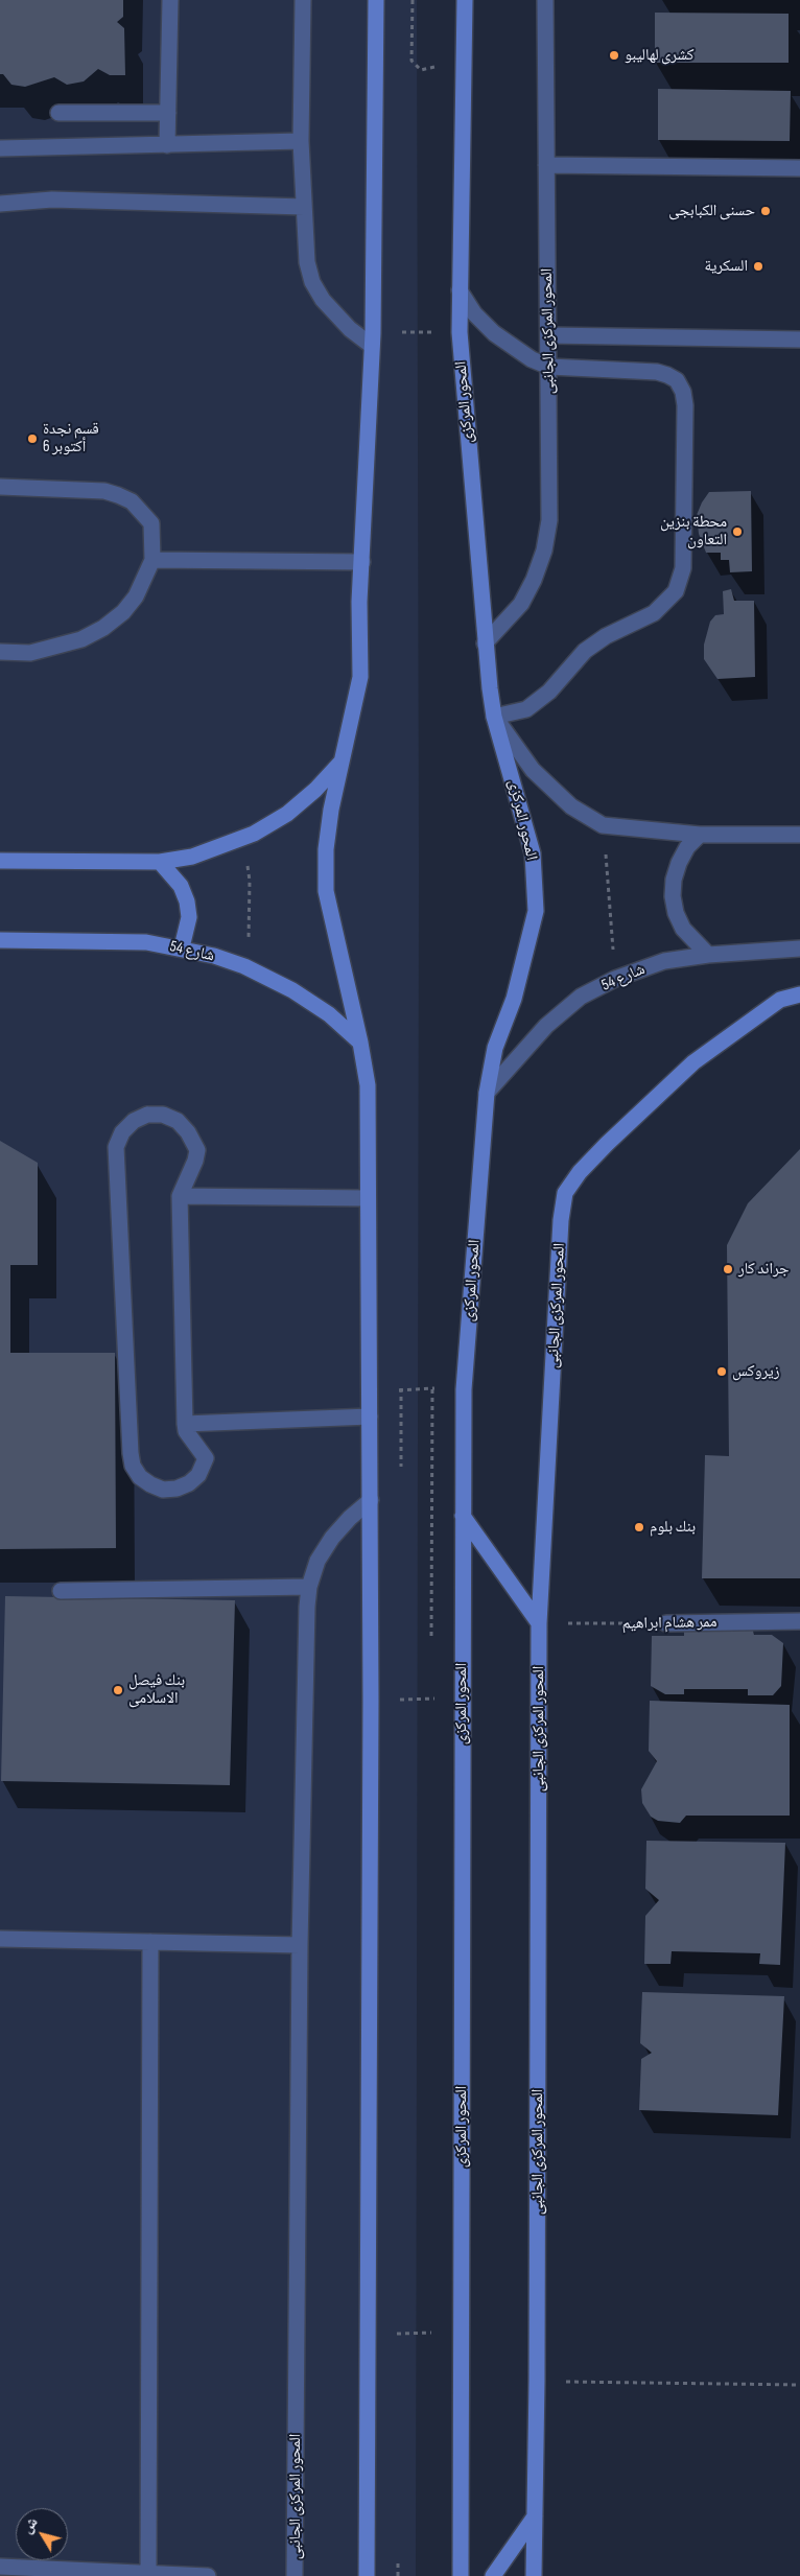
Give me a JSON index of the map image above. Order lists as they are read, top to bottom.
{
  "streets": {
    "main road": ["المحور المركزى الجانبى", "المحور المركزى", "شارع 54"],
    "street": ["ممر هشام ابراهيم"]
  },
  "crossings": [
    ["المحور المركزى الجانبى", "المحور المركزى"],
    ["المحور المركزى الجانبى", "ممر هشام ابراهيم"],
    ["المحور المركزى", "شارع 54"]
  ],
  "places": [
    "كشرى لهاليبو",
    "حسنى الكبابجى",
    "السكرية",
    "قسم نجدة 6 أكتوبر",
    "محطة بنزين التعاون",
    "جراند كار",
    "زيروكس",
    "بنك بلوم",
    "بنك فيصل الاسلامى"
  ],
  "north": "top left"
}
